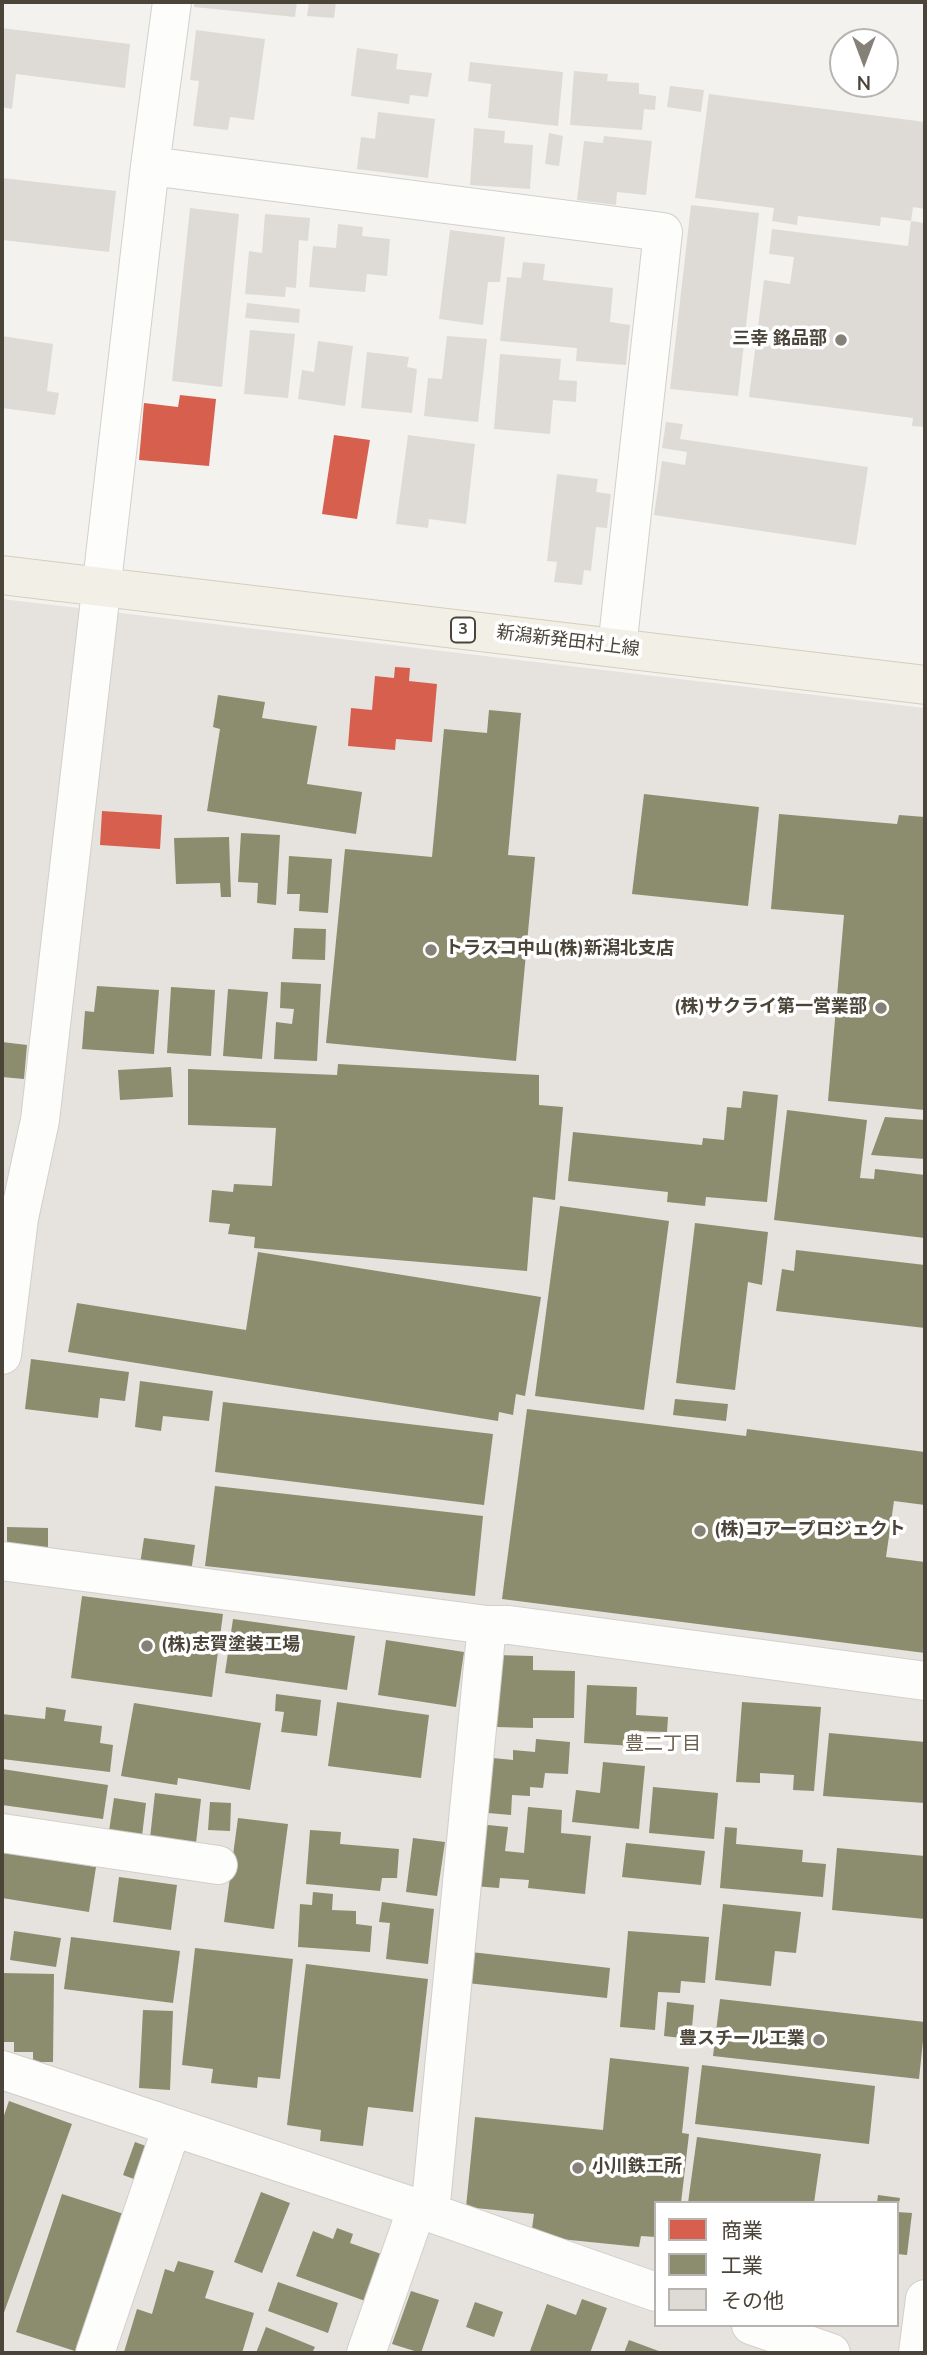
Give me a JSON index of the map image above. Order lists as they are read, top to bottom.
{
  "streets": {
    "main road": ["3", "新潟新発田村上線"]
  },
  "districts": ["豊二丁目"],
  "places": [
    "三幸 銘品部",
    "トラスコ中山(株)新潟北支店",
    "(株)サクライ第一営業部",
    "(株)コアープロジェクト",
    "(株)志賀塗装工場",
    "豊スチール工業",
    "小川鉄工所"
  ],
  "legend": ["商業", "工業", "その他"],
  "north": "bottom"
}
